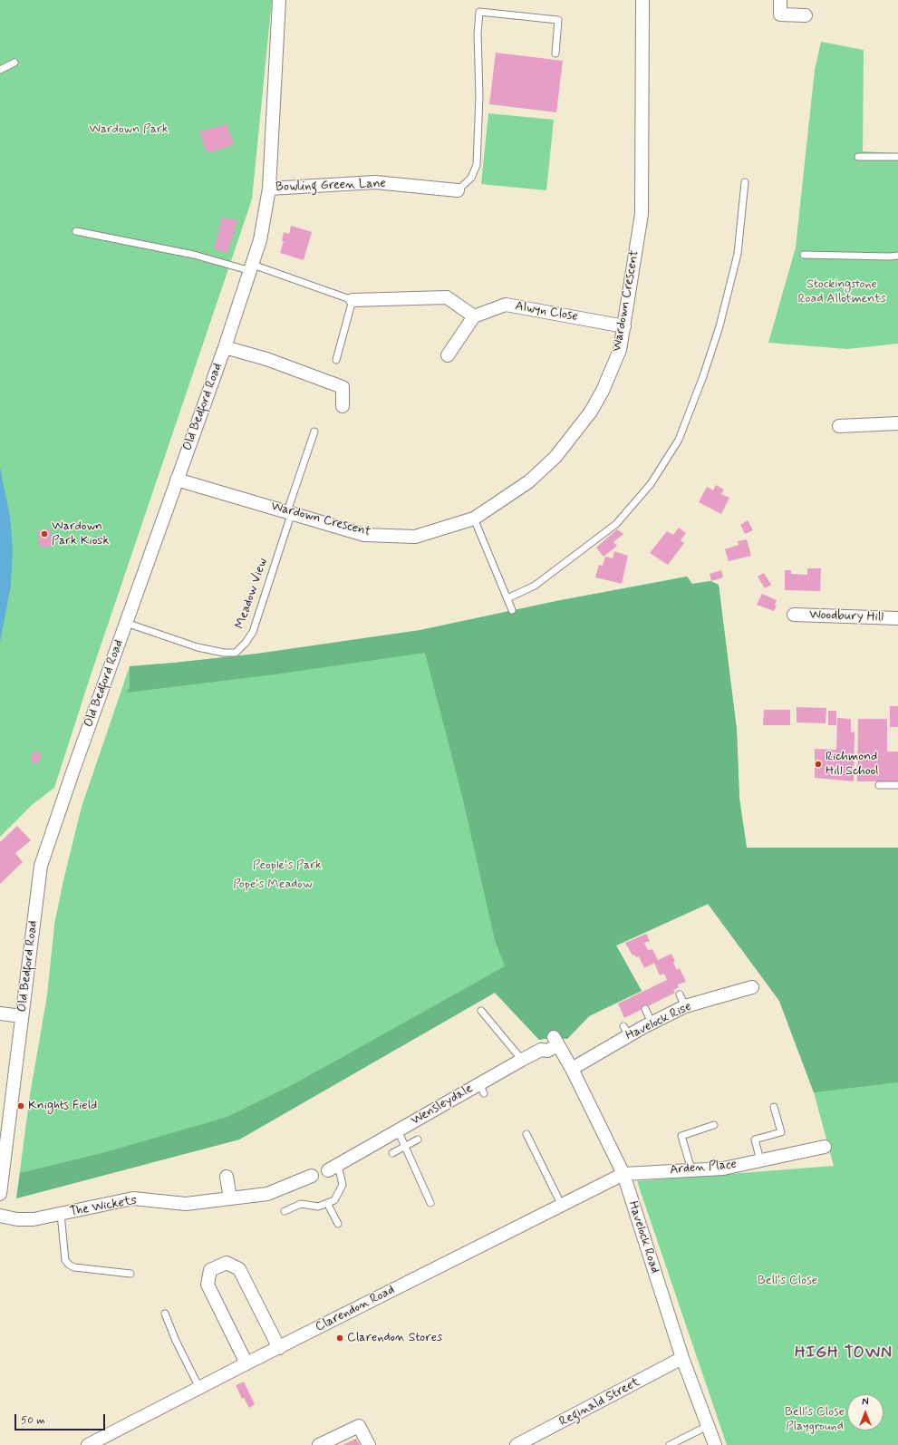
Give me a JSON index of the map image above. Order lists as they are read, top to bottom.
{
  "streets": {
    "street": [
      "Bowling Green Lane",
      "Wardown Crescent",
      "Alwyn Close",
      "Old Bedford Road",
      "Woodbury Hill",
      "Havelock Rise",
      "Wensleydale",
      "Arden Place",
      "The Wickets",
      "Havelock Road",
      "Clarendon Road",
      "Reginald Street"
    ],
    "lane": ["Meadow View"]
  },
  "crossings": [
    ["Bowling Green Lane", "Old Bedford Road"],
    ["Wardown Crescent", "Alwyn Close"],
    ["Wardown Crescent", "Old Bedford Road"],
    ["Wardown Crescent", "Meadow View"],
    ["Old Bedford Road", "Meadow View"],
    ["Havelock Rise", "Havelock Road"],
    ["Wensleydale", "Havelock Road"],
    ["Arden Place", "Havelock Road"],
    ["Arden Place", "Clarendon Road"],
    ["Havelock Road", "Clarendon Road"],
    ["Havelock Road", "Reginald Street"]
  ],
  "districts": ["HIGH TOWN"],
  "parks": [
    "Wardown Park",
    "Stockingstone Road Allotments",
    "People's Park",
    "Pope's Meadow",
    "Bell's Close",
    "Bell's Close Playground"
  ],
  "places": [
    "Wardown Park Kiosk",
    "Richmond Hill School",
    "Knights Field",
    "Clarendon Stores"
  ],
  "scale_bar": "50 m",
  "north": "top"
}
